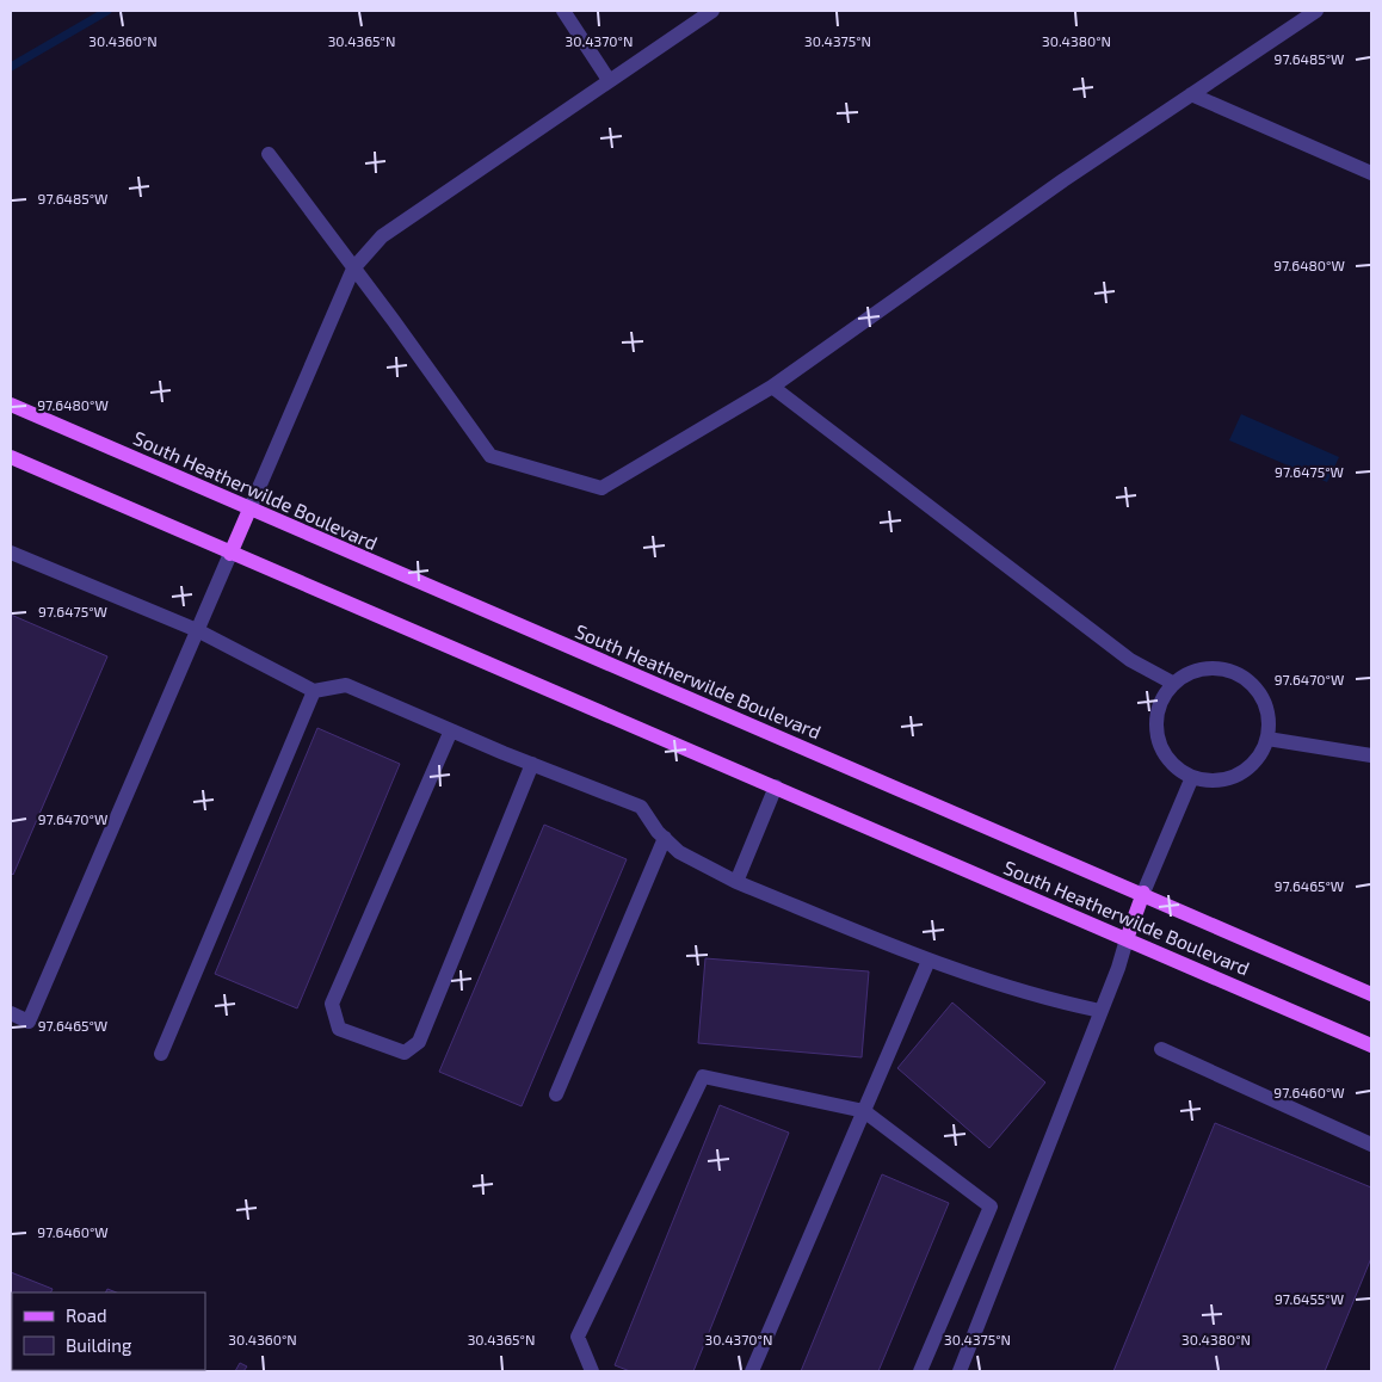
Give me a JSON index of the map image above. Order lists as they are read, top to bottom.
{
  "streets": {
    "main road": ["South Heatherwilde Boulevard"]
  },
  "legend": ["Road", "Building"],
  "coordinates": [
    "30.4360°N",
    "30.4365°N",
    "30.4370°N",
    "30.4375°N",
    "30.4380°N",
    "97.6485°W",
    "97.6480°W",
    "97.6475°W",
    "97.6470°W",
    "97.6465°W",
    "97.6460°W",
    "97.6455°W"
  ]
}
